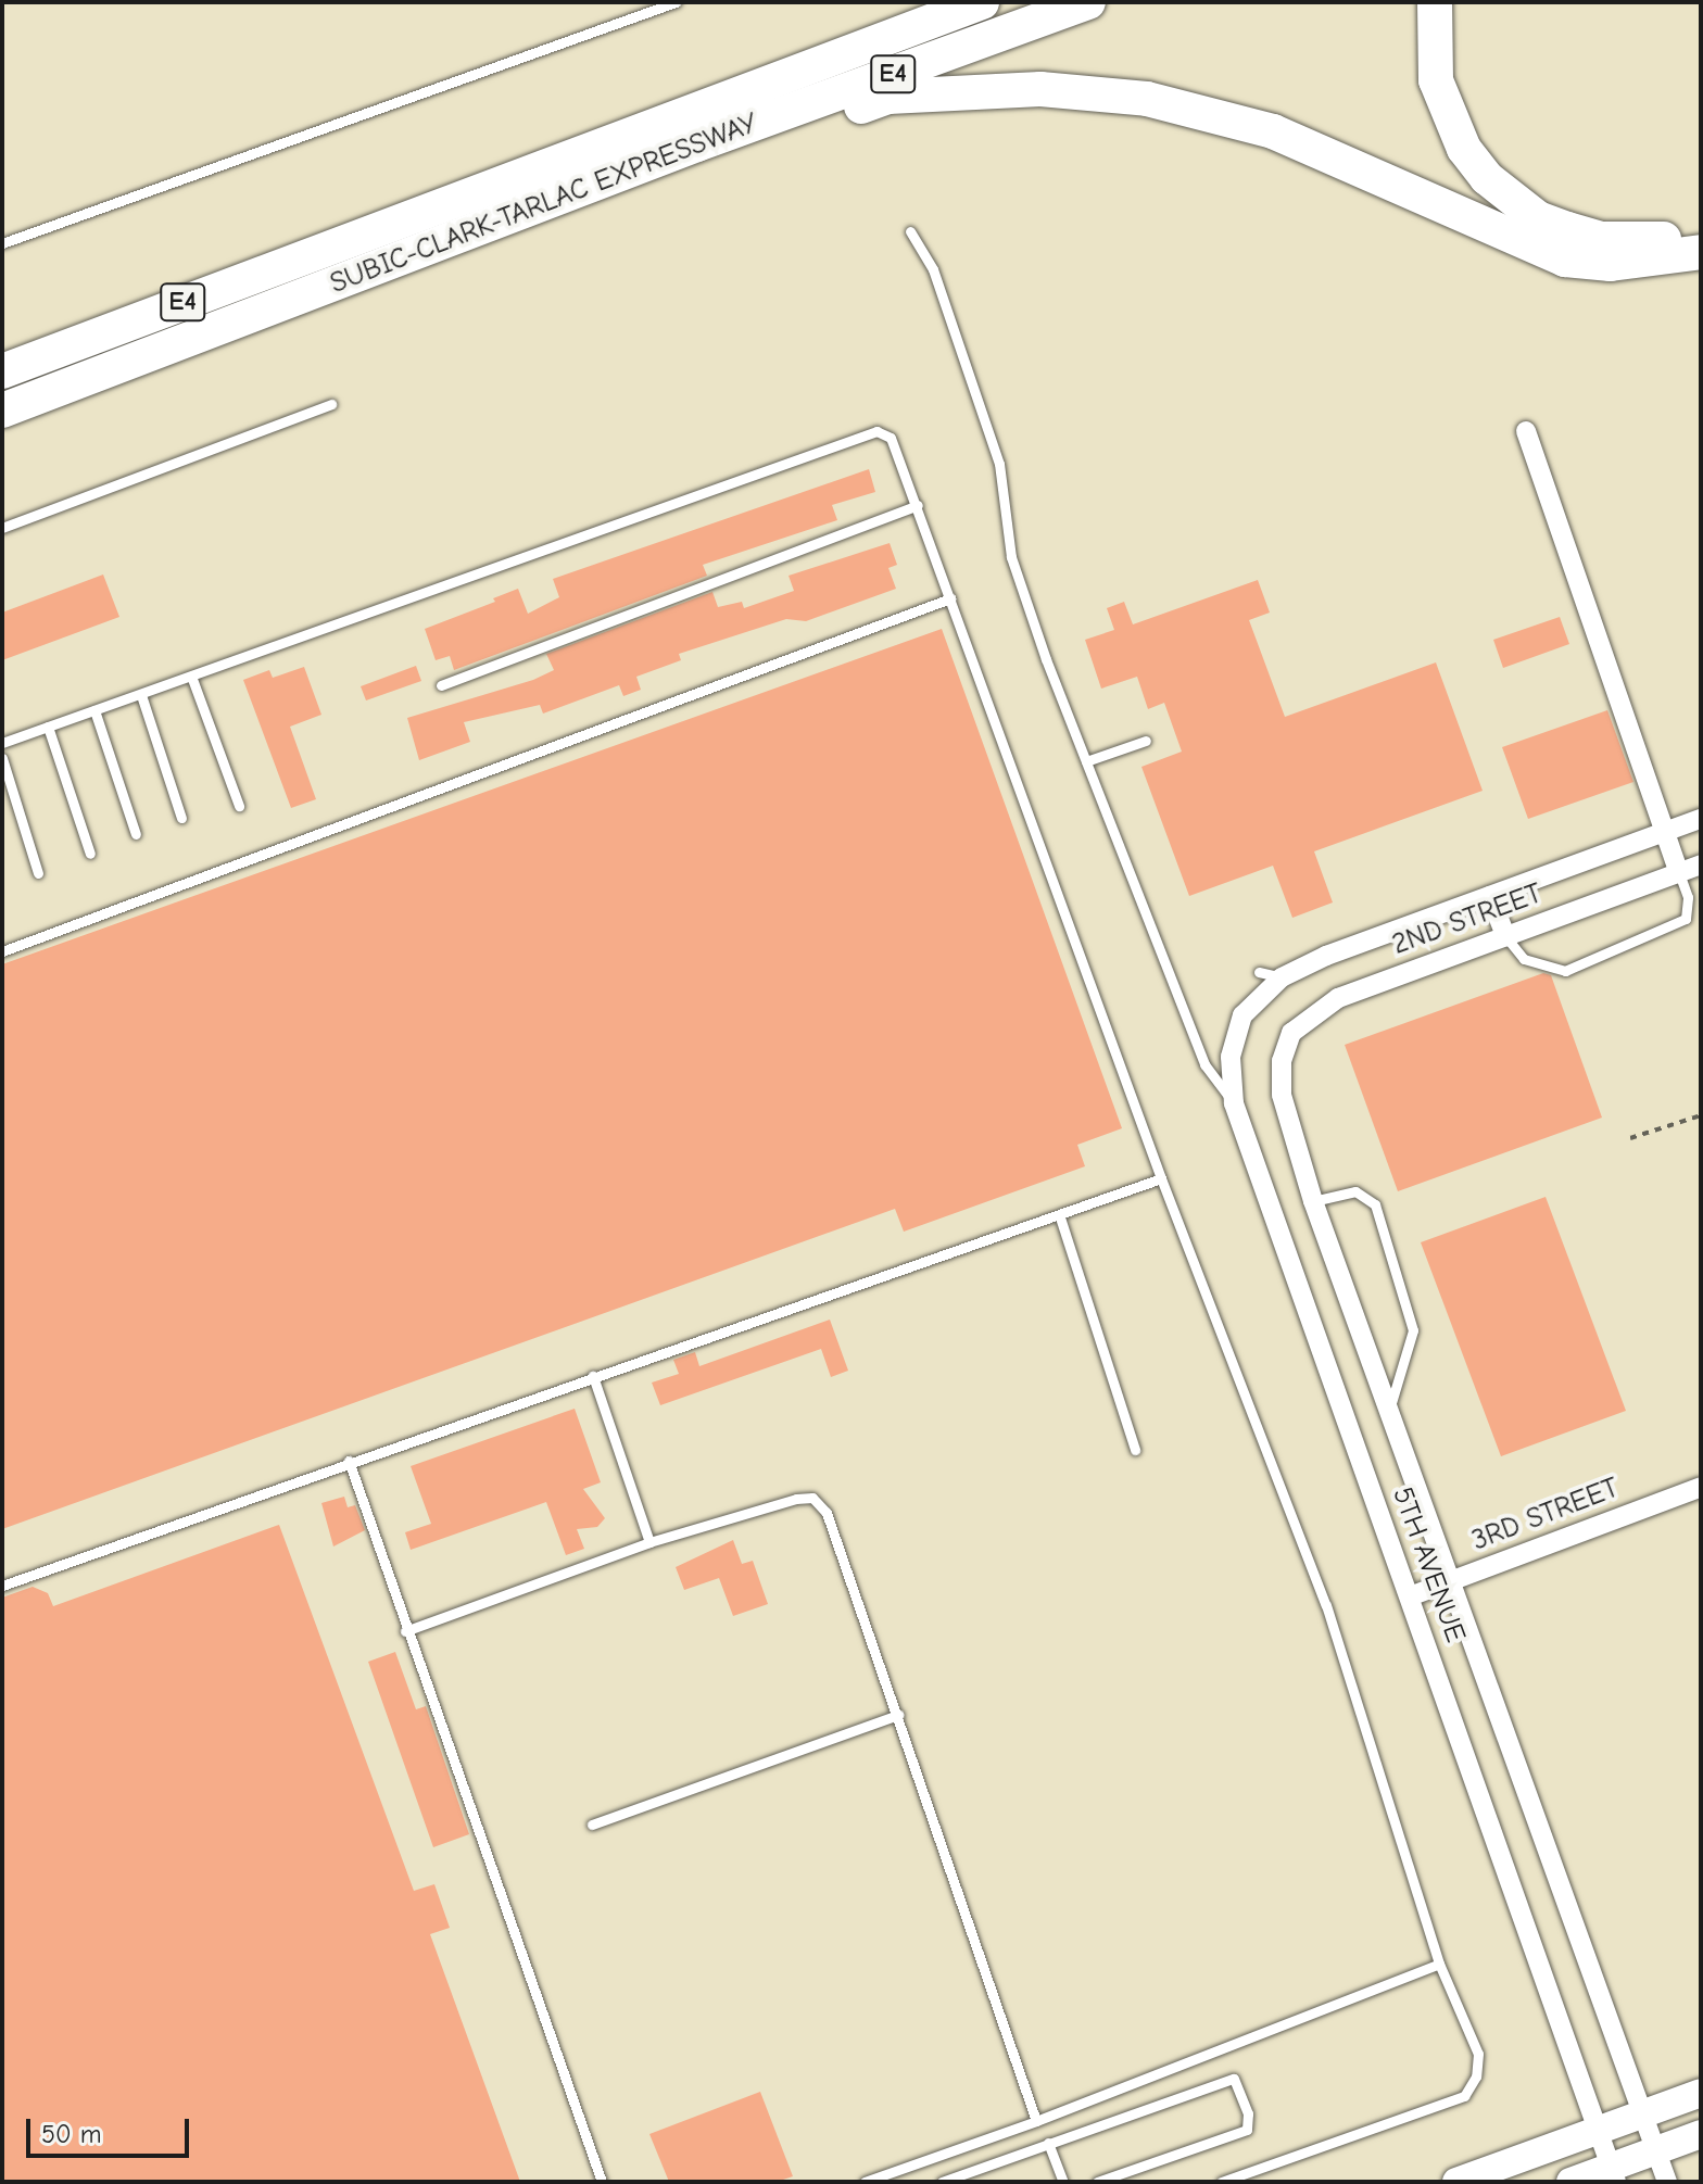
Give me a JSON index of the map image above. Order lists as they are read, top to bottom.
{
  "streets": {
    "highway": ["E4", "SUBIC-CLARK-TARLAC EXPRESSWAY"],
    "street": ["2ND STREET", "3RD STREET", "5TH AVENUE"]
  },
  "crossings": [
    ["2ND STREET", "5TH AVENUE"],
    ["3RD STREET", "5TH AVENUE"]
  ],
  "scale_bar": "50 m"
}
